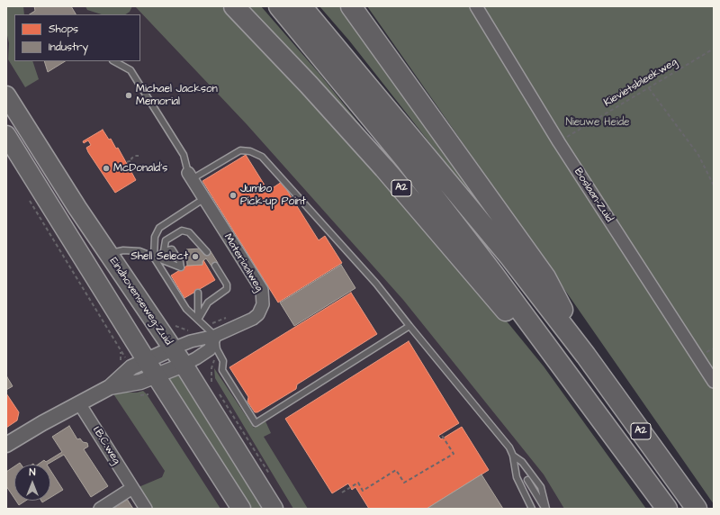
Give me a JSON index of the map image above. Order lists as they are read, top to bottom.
{
  "streets": {
    "highway": ["A2"],
    "main road": ["Eindhovenseweg-Zuid"],
    "street": ["Boslaan-Zuid", "Materiaalweg", "I.B.C.weg"],
    "path": ["Kievietsbleekweg"]
  },
  "crossings": [
    ["Kievietsbleekweg", "Boslaan-Zuid"],
    ["Materiaalweg", "Eindhovenseweg-Zuid"]
  ],
  "parks": ["Nieuwe Heide"],
  "places": [
    "Michael Jackson Memorial",
    "McDonald's",
    "Jumbo Pick-up Point",
    "Shell Select"
  ],
  "legend": ["Shops", "Industry"],
  "north": "top"
}
